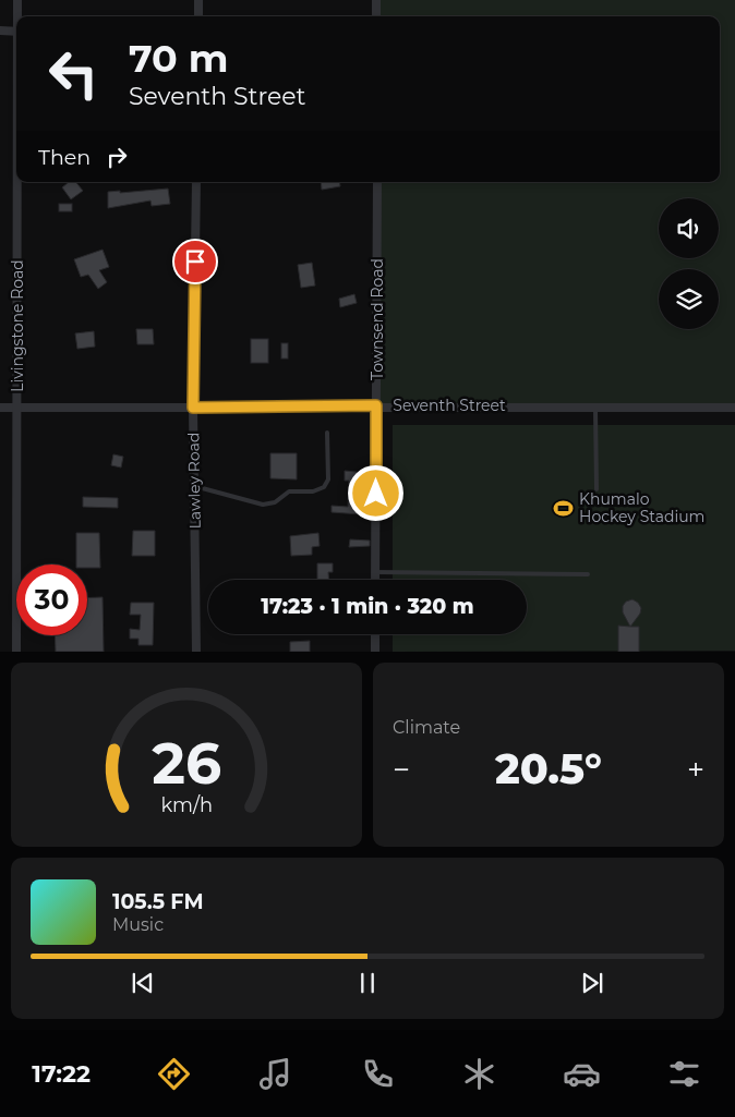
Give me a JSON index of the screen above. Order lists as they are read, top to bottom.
{
  "streets": {
    "street": [
      "Townsend Road",
      "Livingstone Road",
      "Seventh Street",
      "Lawley Road"
    ]
  },
  "crossings": [
    ["Townsend Road", "Seventh Street"],
    ["Livingstone Road", "Seventh Street"],
    ["Seventh Street", "Lawley Road"]
  ],
  "places": {
    "sports": ["Khumalo Hockey Stadium"]
  },
  "page": {
    "turn": ["70 m", "Seventh Street"],
    "then": "Then",
    "limit": "30",
    "trip": "17:23 · 1 min · 320 m",
    "tile": "Climate",
    "heat": ["−", "20.5°", "+"],
    "song": ["105.5 FM", "Music"],
    "tabs": "17:22",
    "gauge": ["26", "km/h"]
  }
}
